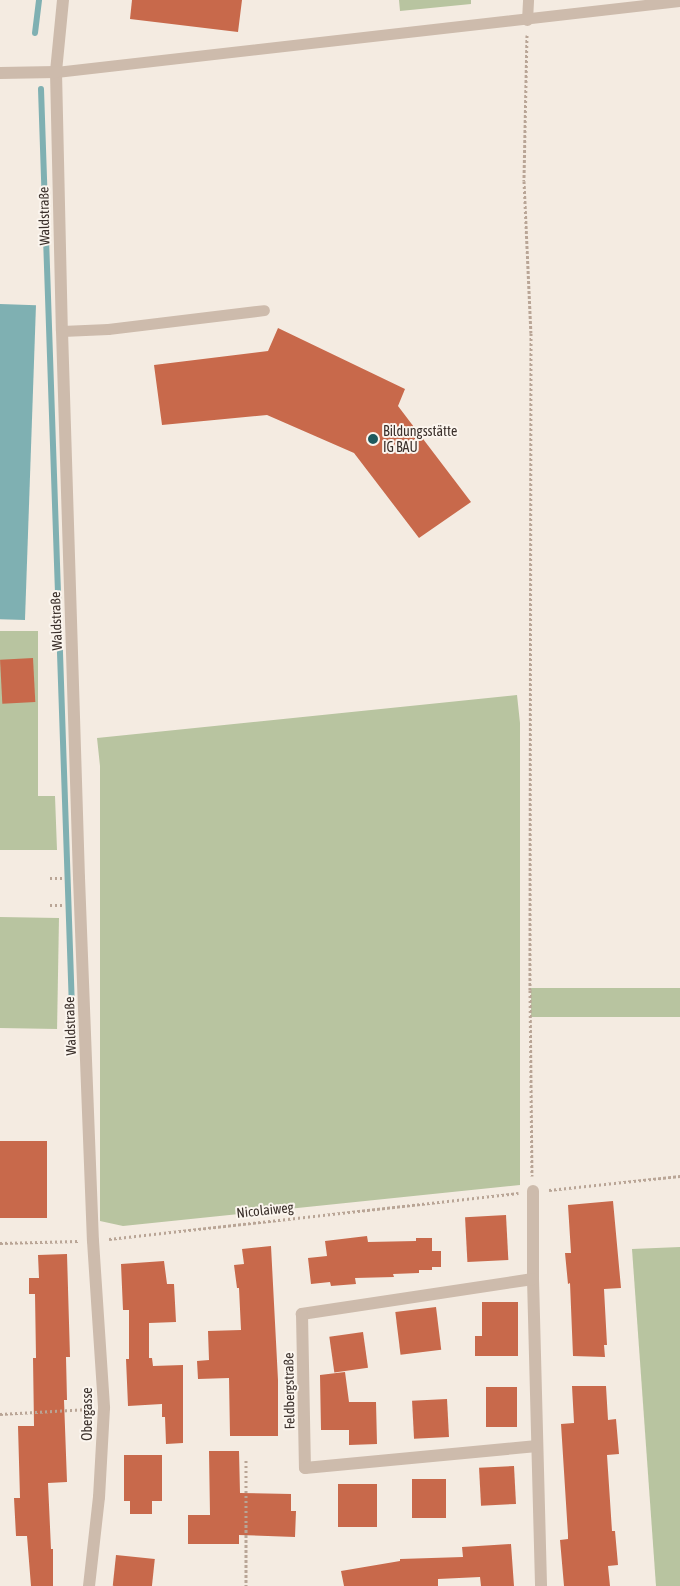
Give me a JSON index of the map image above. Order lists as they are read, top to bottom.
{
  "streets": {
    "street": ["Waldstraße", "Feldbergstraße", "Obergasse"],
    "path": ["Nicolaiweg"]
  },
  "crossings": [
    ["Waldstraße", "Nicolaiweg"],
    ["Waldstraße", "Obergasse"],
    ["Nicolaiweg", "Obergasse"]
  ],
  "places": ["Bildungsstätte IG BAU"]
}
